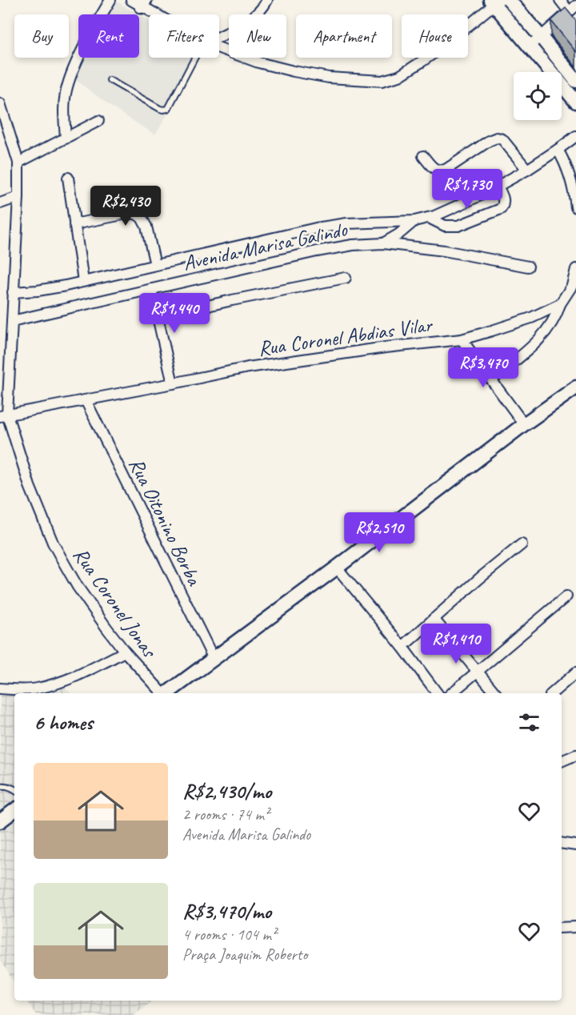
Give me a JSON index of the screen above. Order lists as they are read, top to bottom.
{
  "streets": {
    "street": [
      "Avenida Marisa Galindo",
      "Rua Coronel Abdias Vilar",
      "Rua Oitonino Borba",
      "Rua Coronel Jonas"
    ]
  },
  "crossings": [
    ["Rua Coronel Abdias Vilar", "Rua Oitonino Borba"],
    ["Rua Coronel Abdias Vilar", "Rua Coronel Jonas"]
  ],
  "page": {
    "chip": [
      "Buy",
      "Rent",
      "Filters",
      "New",
      "Apartment",
      "House"
    ],
    "price": [
      "R$1,730",
      "R$2,430",
      "R$1,440",
      "R$3,470",
      "R$2,510",
      "R$1,410"
    ],
    "heading": "6 homes",
    "list": [
      {
        "name": "R$2,430/mo",
        "note": "2 rooms · 74 m² · Avenida Marisa Galindo"
      },
      {
        "name": "R$3,470/mo",
        "note": "4 rooms · 104 m² · Praça Joaquim Roberto"
      }
    ]
  }
}
